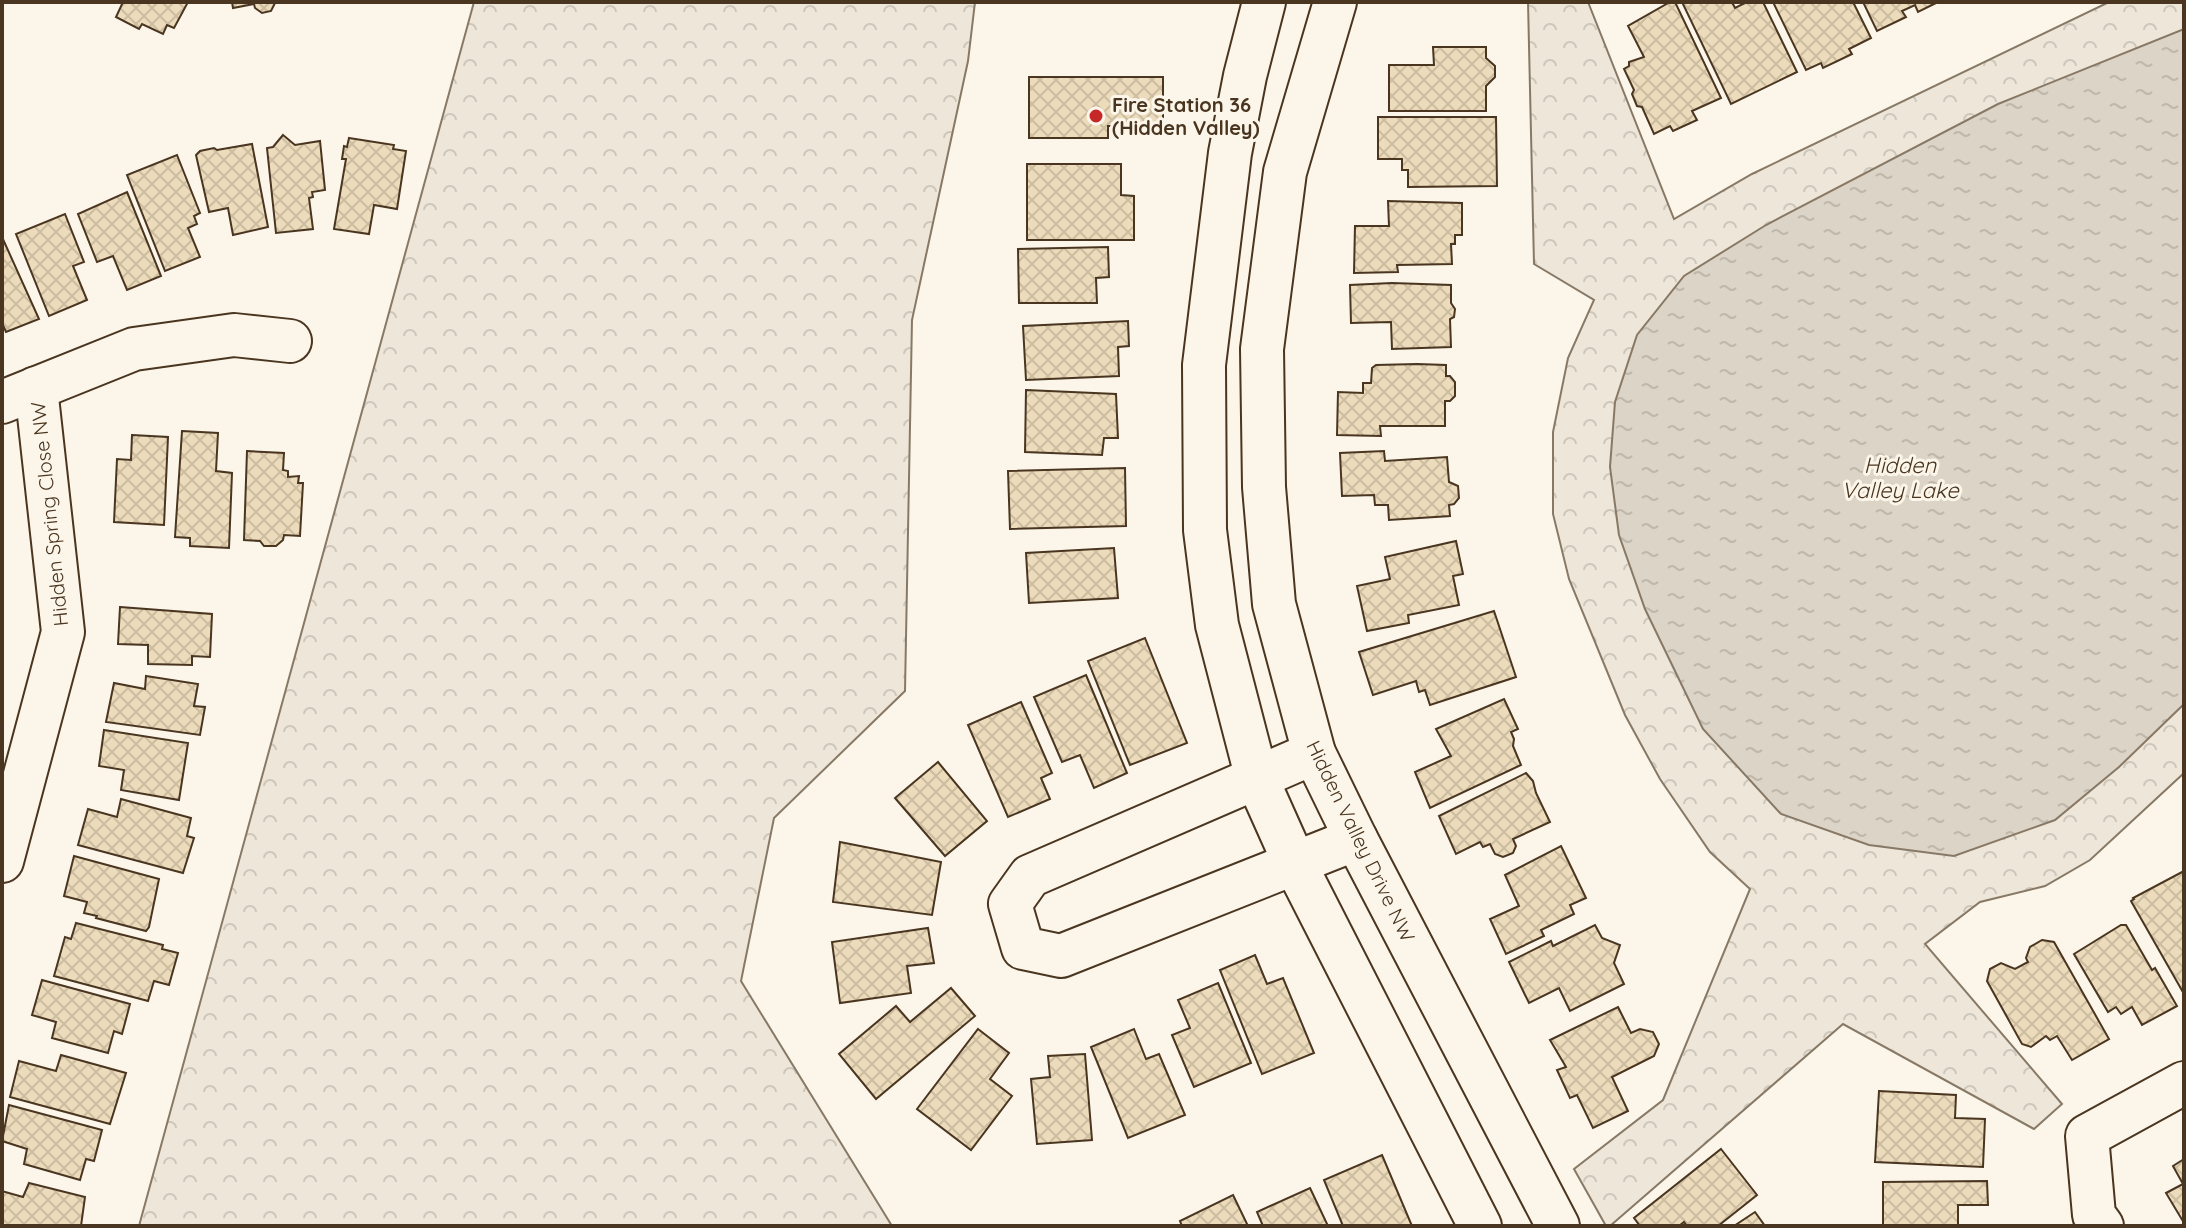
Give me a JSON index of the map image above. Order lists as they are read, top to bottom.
{
  "streets": {
    "street": ["Hidden Spring Close NW", "Hidden Valley Drive NW"]
  },
  "water": ["Hidden Valley Lake"],
  "places": ["Fire Station 36 (Hidden Valley)"]
}
